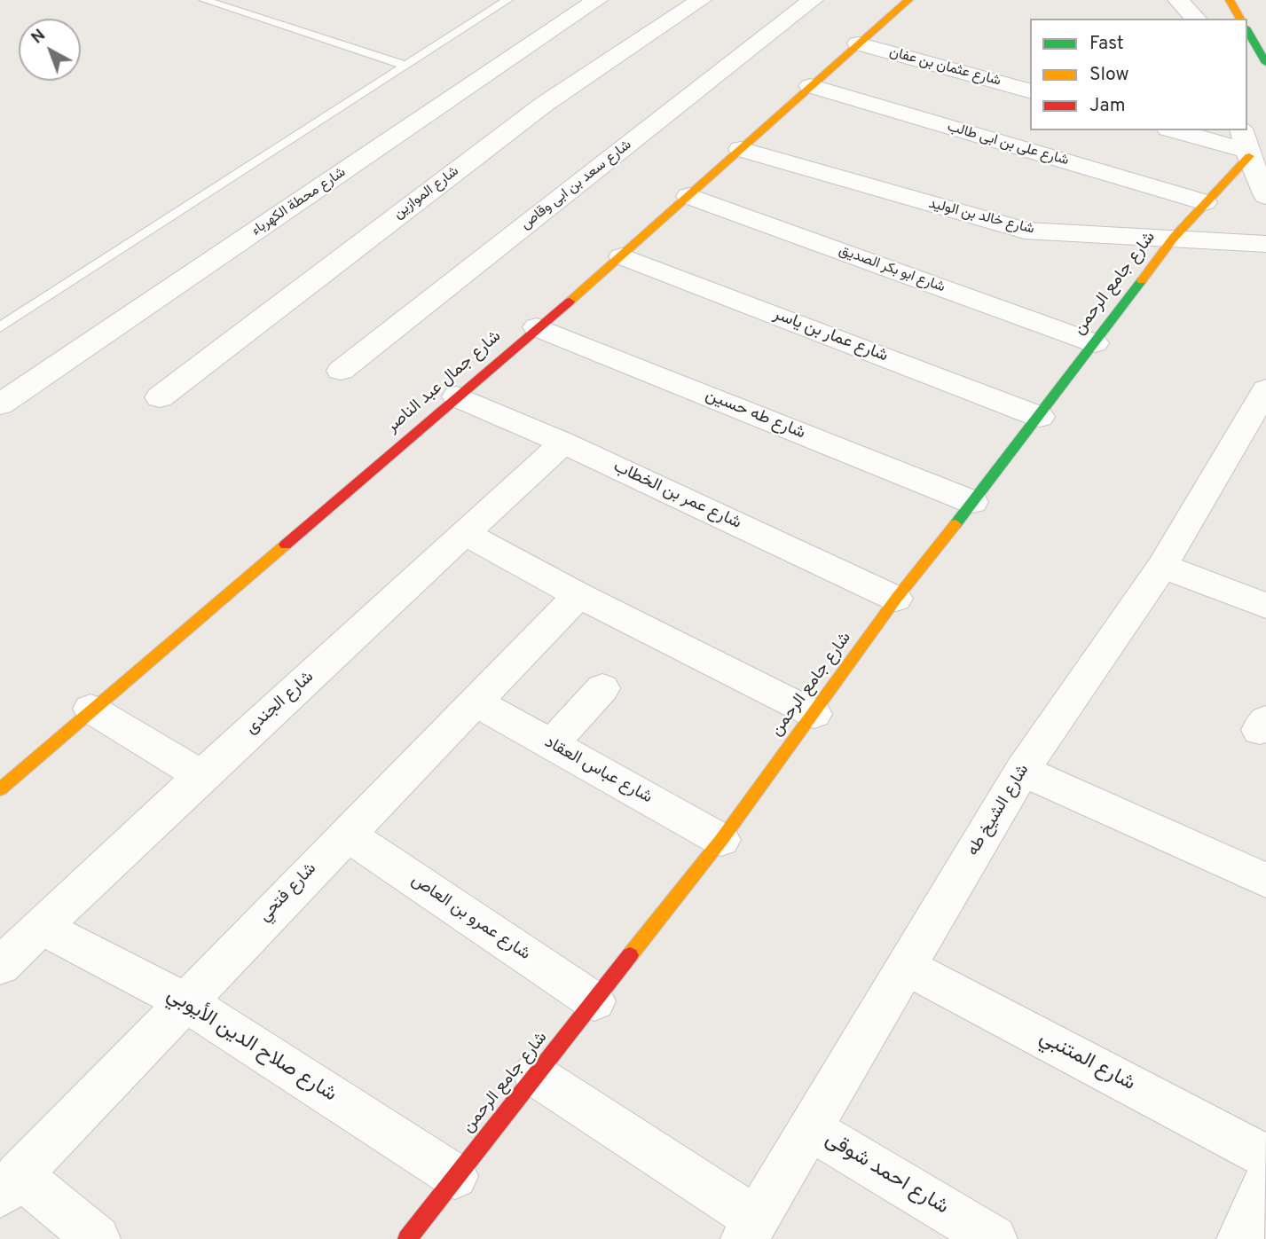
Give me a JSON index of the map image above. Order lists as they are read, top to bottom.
{
  "streets": {
    "main road": ["شارع جامع الرحمن", "شارع جمال عبد الناصر"],
    "street": [
      "شارع عثمان بن عفان",
      "شارع على بن ابى طالب",
      "شارع سعد بن ابى وقاص",
      "شارع الموازين",
      "شارع محطة الكهرباء",
      "شارع خالد بن الوليد",
      "شارع ابو بكر الصديق",
      "شارع عمار بن ياسر",
      "شارع طه حسين",
      "شارع عمر بن الخطاب",
      "شارع الجندى",
      "شارع عباس العقاد",
      "شارع الشيخ طه",
      "شارع فتحي",
      "شارع عمرو بن العاص",
      "شارع صلاح الدين الأيوبي",
      "شارع المتنبي",
      "شارع احمد شوقى"
    ]
  },
  "crossings": [
    ["شارع عثمان بن عفان", "شارع جمال عبد الناصر"],
    ["شارع على بن ابى طالب", "شارع جامع الرحمن"],
    ["شارع على بن ابى طالب", "شارع جمال عبد الناصر"],
    ["شارع خالد بن الوليد", "شارع جامع الرحمن"],
    ["شارع خالد بن الوليد", "شارع جمال عبد الناصر"],
    ["شارع ابو بكر الصديق", "شارع جامع الرحمن"],
    ["شارع ابو بكر الصديق", "شارع جمال عبد الناصر"],
    ["شارع جامع الرحمن", "شارع عمار بن ياسر"],
    ["شارع جامع الرحمن", "شارع طه حسين"],
    ["شارع جامع الرحمن", "شارع عمر بن الخطاب"],
    ["شارع جامع الرحمن", "شارع عباس العقاد"],
    ["شارع جامع الرحمن", "شارع عمرو بن العاص"],
    ["شارع جامع الرحمن", "شارع صلاح الدين الأيوبي"],
    ["شارع عمار بن ياسر", "شارع جمال عبد الناصر"],
    ["شارع جمال عبد الناصر", "شارع طه حسين"],
    ["شارع جمال عبد الناصر", "شارع عمر بن الخطاب"],
    ["شارع عمر بن الخطاب", "شارع الجندى"],
    ["شارع الجندى", "شارع صلاح الدين الأيوبي"],
    ["شارع عباس العقاد", "شارع فتحي"],
    ["شارع الشيخ طه", "شارع المتنبي"],
    ["شارع الشيخ طه", "شارع احمد شوقى"],
    ["شارع فتحي", "شارع عمرو بن العاص"],
    ["شارع فتحي", "شارع صلاح الدين الأيوبي"]
  ],
  "legend": ["Fast", "Slow", "Jam"],
  "north": "top left"
}
